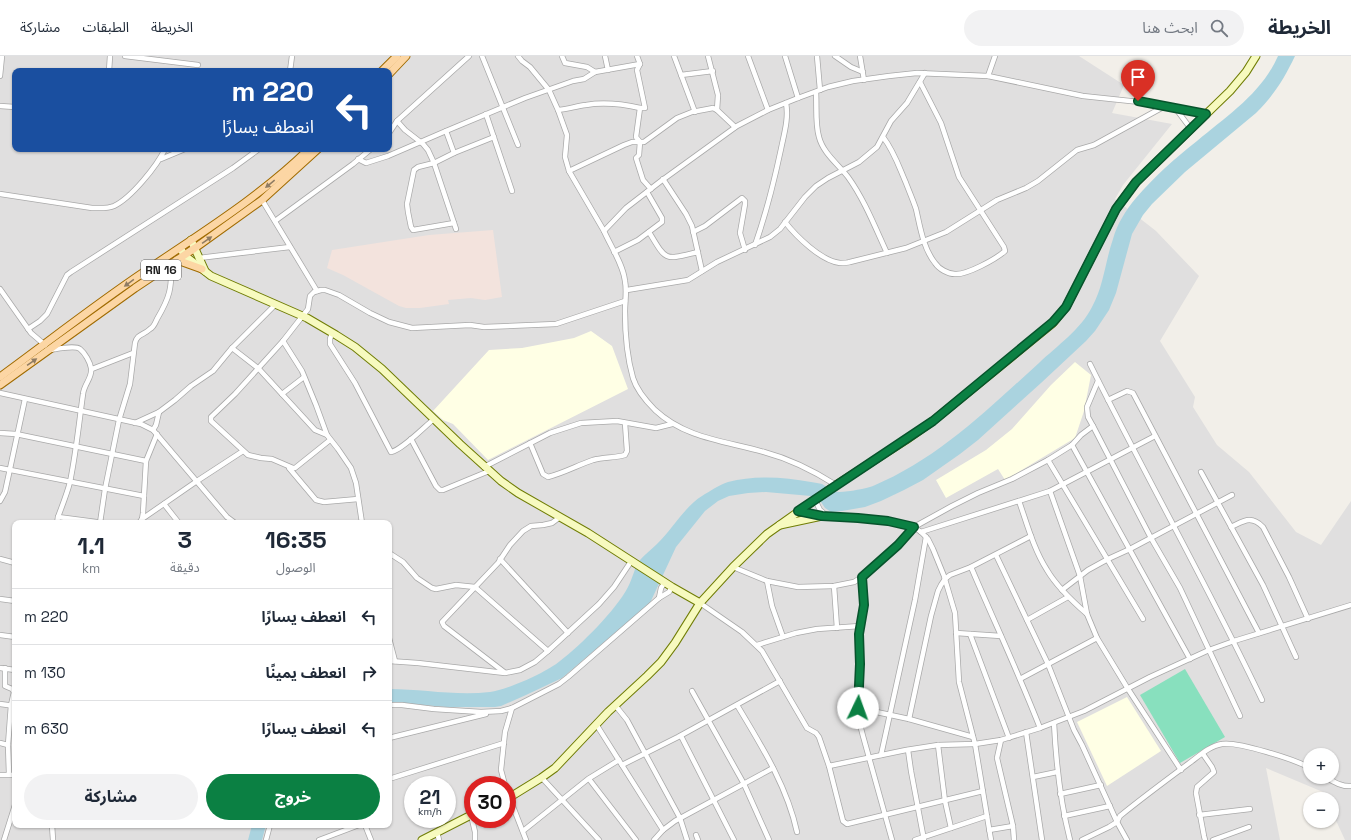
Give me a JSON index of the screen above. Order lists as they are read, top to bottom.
{
  "streets": {
    "main road": ["RN 16"]
  },
  "page": {
    "header": "الخريطة",
    "search": "ابحث هنا",
    "nav": ["الخريطة", "الطبقات", "مشاركة"],
    "turn": ["220 m", "انعطف يسارًا"],
    "eta": [
      "16:35",
      "الوصول",
      "3",
      "دقيقة",
      "1.1",
      "km"
    ],
    "list": [
      {
        "name": "انعطف يسارًا",
        "value": "220 m"
      },
      {
        "name": "انعطف يمينًا",
        "value": "130 m"
      },
      {
        "name": "انعطف يسارًا",
        "value": "630 m"
      }
    ],
    "map_buttons": ["+", "−"],
    "buttons": ["خروج", "مشاركة"],
    "speed": "21 km/h",
    "limit": "30"
  }
}
